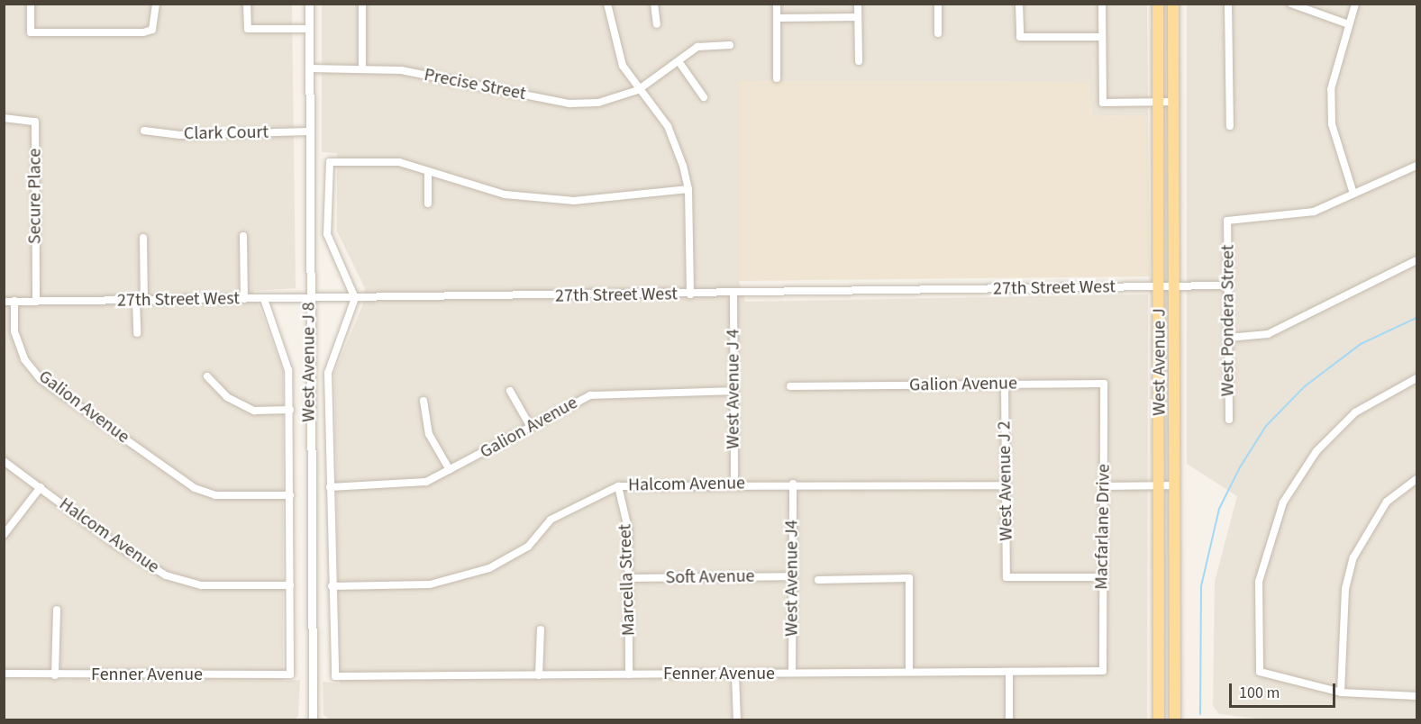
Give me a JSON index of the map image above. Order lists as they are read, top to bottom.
{
  "streets": {
    "main road": ["West Avenue J"],
    "street": [
      "Precise Street",
      "Clark Court",
      "Secure Place",
      "27th Street West",
      "West Pondera Street",
      "West Avenue J 8",
      "Galion Avenue",
      "West Avenue J 4",
      "West Avenue J 2",
      "Halcom Avenue",
      "Macfarlane Drive",
      "Soft Avenue",
      "West Avenue J4",
      "Marcella Street",
      "Fenner Avenue"
    ]
  },
  "crossings": [
    ["Precise Street", "West Avenue J 8"],
    ["Clark Court", "West Avenue J 8"],
    ["Secure Place", "27th Street West"],
    ["27th Street West", "West Pondera Street"],
    ["27th Street West", "West Avenue J 8"],
    ["27th Street West", "West Avenue J"],
    ["27th Street West", "Galion Avenue"],
    ["27th Street West", "West Avenue J 4"],
    ["Galion Avenue", "West Avenue J 4"],
    ["Galion Avenue", "West Avenue J 2"],
    ["Galion Avenue", "Macfarlane Drive"],
    ["West Avenue J 4", "Halcom Avenue"],
    ["West Avenue J 2", "Halcom Avenue"],
    ["West Avenue J 2", "Macfarlane Drive"],
    ["Halcom Avenue", "West Avenue J4"],
    ["Halcom Avenue", "Marcella Street"],
    ["Halcom Avenue", "Fenner Avenue"],
    ["Macfarlane Drive", "Fenner Avenue"],
    ["Soft Avenue", "West Avenue J4"],
    ["Soft Avenue", "Marcella Street"],
    ["West Avenue J4", "Fenner Avenue"],
    ["Marcella Street", "Fenner Avenue"]
  ],
  "scale_bar": "100 m"
}
